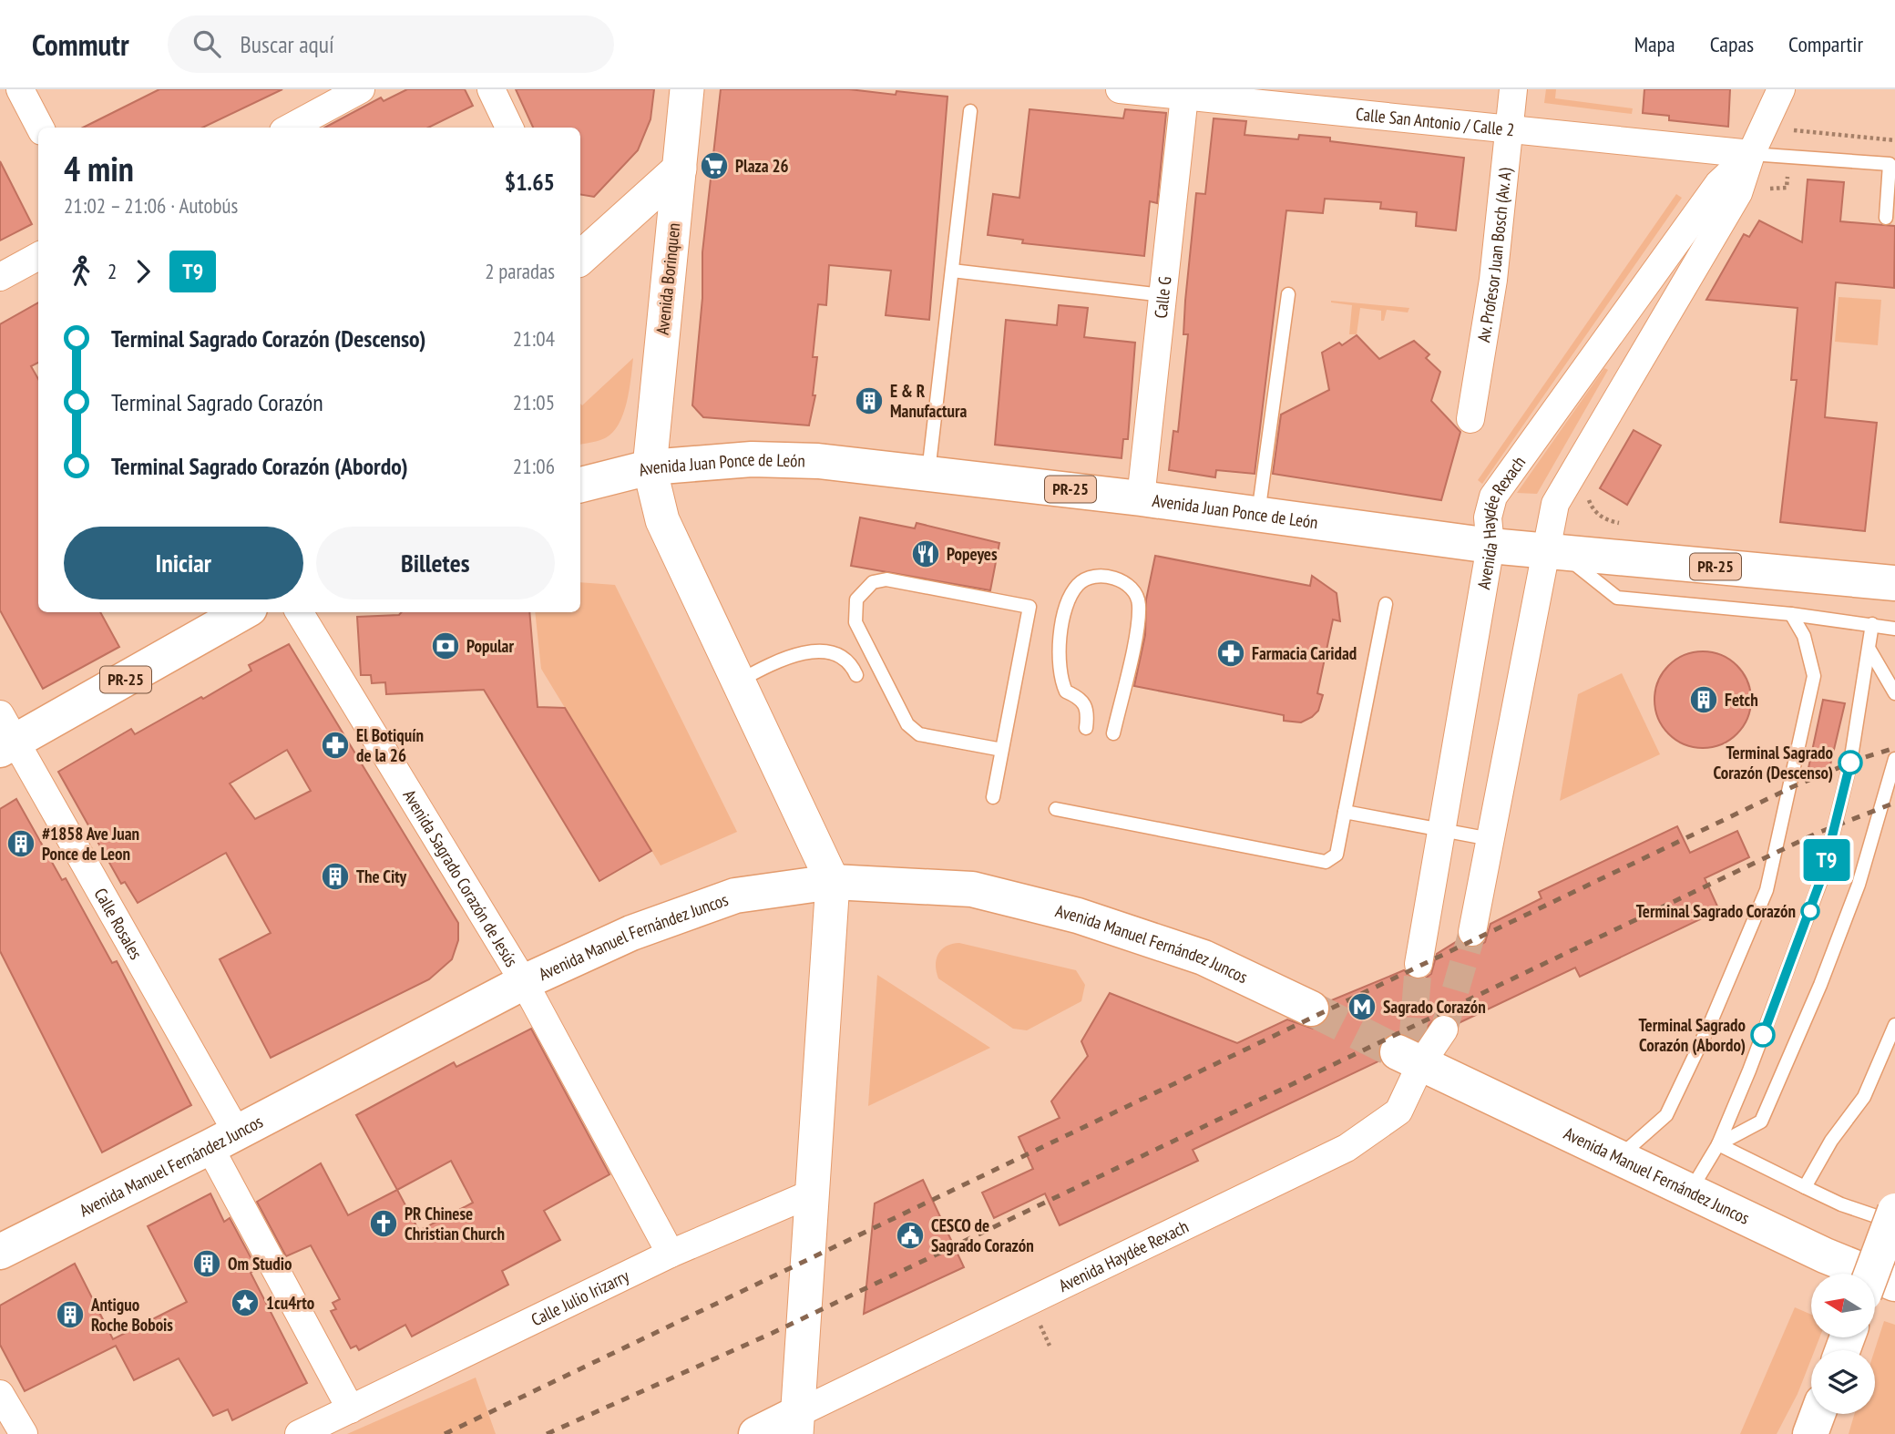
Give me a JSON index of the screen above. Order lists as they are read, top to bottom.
{
  "streets": {
    "main road": ["Avenida Juan Ponce de León", "PR-25", "Avenida Manuel Fernández Juncos"],
    "street": [
      "Calle San Antonio / Calle 2",
      "Av. Profesor Juan Bosch (Av. A)",
      "Avenida Borinquen",
      "Calle G",
      "Avenida Haydée Rexach",
      "Avenida Sagrado Corazón de Jesús",
      "Calle Rosales",
      "Calle Julio Irizarry"
    ]
  },
  "crossings": [
    ["Calle San Antonio / Calle 2", "Av. Profesor Juan Bosch (Av. A)"],
    ["Calle San Antonio / Calle 2", "Calle G"],
    ["Calle San Antonio / Calle 2", "Avenida Haydée Rexach"],
    ["Avenida Borinquen", "Avenida Juan Ponce de León"],
    ["Avenida Borinquen", "Avenida Manuel Fernández Juncos"],
    ["Calle G", "Avenida Juan Ponce de León"],
    ["Avenida Juan Ponce de León", "Avenida Haydée Rexach"],
    ["PR-25", "Calle Rosales"],
    ["Avenida Haydée Rexach", "Avenida Manuel Fernández Juncos"],
    ["Avenida Sagrado Corazón de Jesús", "Avenida Manuel Fernández Juncos"],
    ["Avenida Sagrado Corazón de Jesús", "Calle Julio Irizarry"],
    ["Calle Rosales", "Avenida Manuel Fernández Juncos"],
    ["Calle Rosales", "Calle Julio Irizarry"]
  ],
  "places": {
    "supermarket": ["Plaza 26"],
    "building": [
      "E & R Manufactura",
      "Fetch",
      "#1858 Ave Juan Ponce de Leon",
      "The City",
      "Om Studio",
      "Antiguo Roche Bobois"
    ],
    "restaurant": ["Popeyes"],
    "bank": ["Popular"],
    "pharmacy": ["Farmacia Caridad", "El Botiquín de la 26"],
    "other": ["Terminal Sagrado Corazón (Descenso)", "Terminal Sagrado Corazón", "Terminal Sagrado Corazón (Abordo)"],
    "metro station": ["Sagrado Corazón"],
    "church": ["PR Chinese Christian Church"],
    "public building": ["CESCO de Sagrado Corazón"],
    "place": ["1cu4rto"]
  },
  "lines": ["bus line T9"],
  "north": "left",
  "page": {
    "header": "Commutr",
    "search": "Buscar aquí",
    "nav": ["Mapa", "Capas", "Compartir"],
    "on_map": "T9",
    "heading": ["4 min", "21:02 – 21:06 · Autobús", "$1.65"],
    "legs": ["2", "T9", "2 paradas"],
    "list": [
      {
        "name": "Terminal Sagrado Corazón (Descenso)",
        "value": "21:04"
      },
      {
        "name": "Terminal Sagrado Corazón",
        "value": "21:05"
      },
      {
        "name": "Terminal Sagrado Corazón (Abordo)",
        "value": "21:06"
      }
    ],
    "buttons": ["Iniciar", "Billetes"]
  }
}
